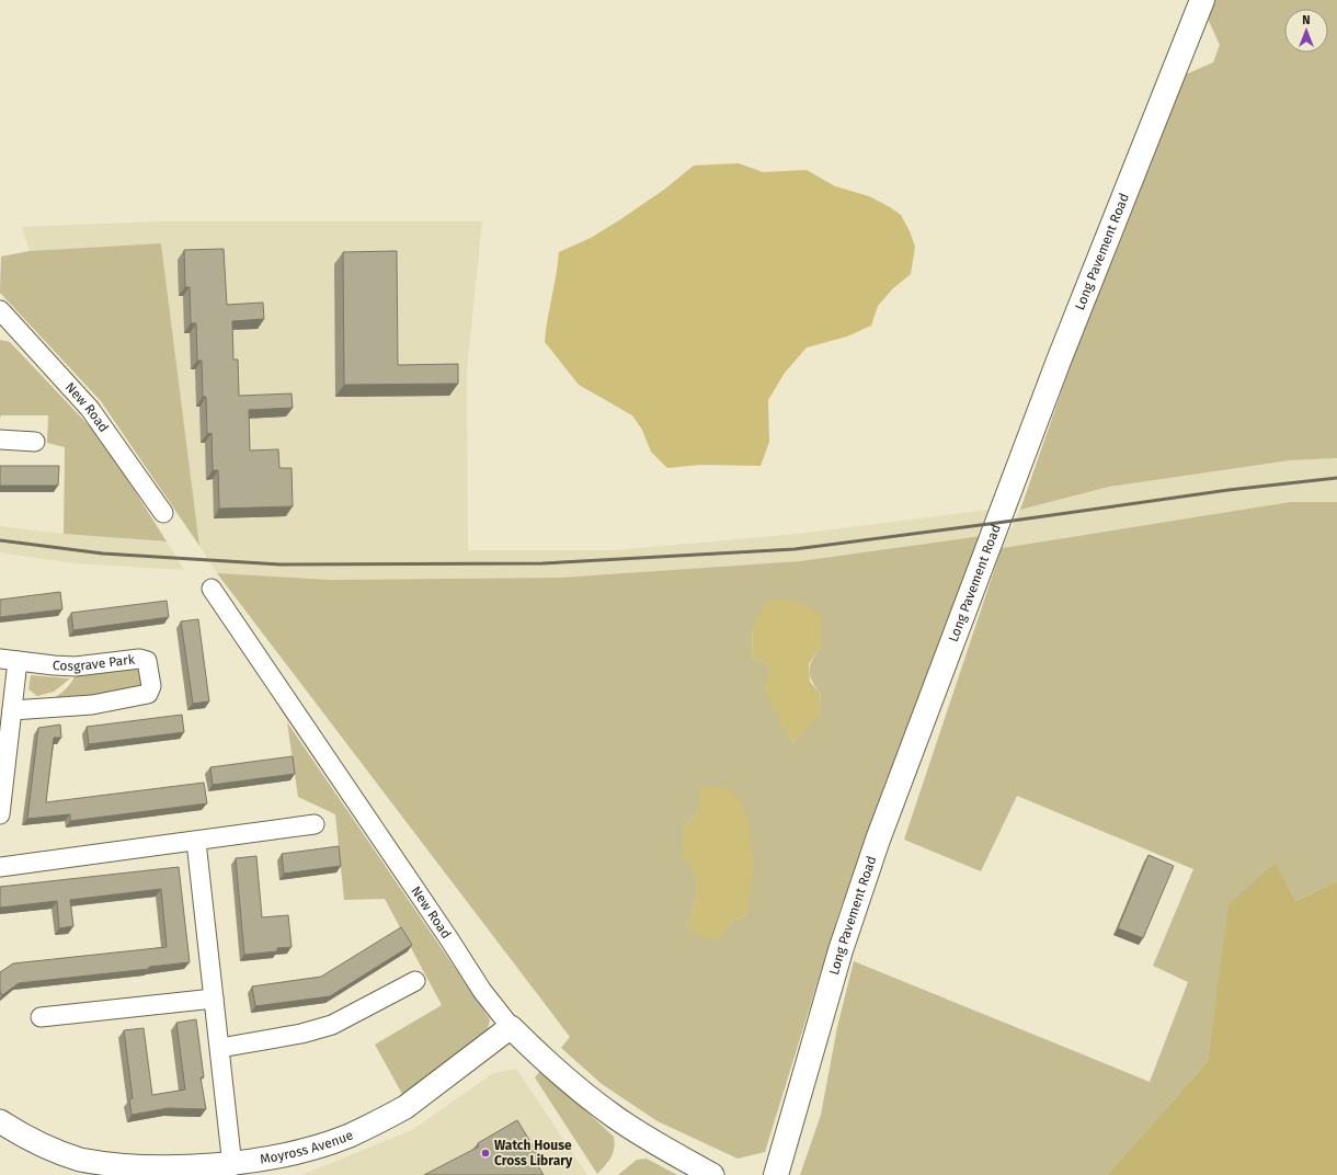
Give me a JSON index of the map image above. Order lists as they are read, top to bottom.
{
  "streets": {
    "main road": ["Long Pavement Road"],
    "street": ["New Road", "Cosgrave Park", "Moyross Avenue"]
  },
  "crossings": [
    ["New Road", "Moyross Avenue"]
  ],
  "places": ["Watch House Cross Library"],
  "north": "top"
}
